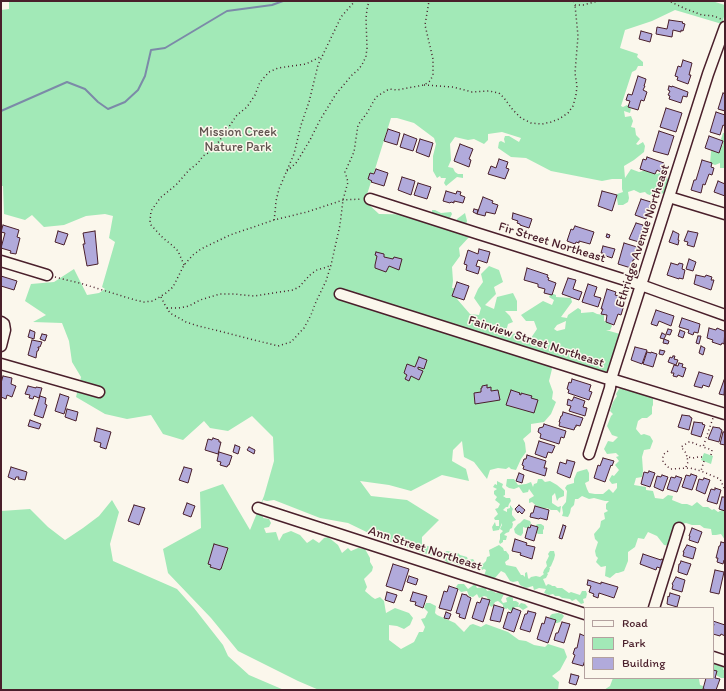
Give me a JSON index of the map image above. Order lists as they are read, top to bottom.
{
  "streets": {
    "street": [
      "Ethridge Avenue Northeast",
      "Fir Street Northeast",
      "Fairview Street Northeast",
      "Ann Street Northeast"
    ]
  },
  "crossings": [
    ["Ethridge Avenue Northeast", "Fir Street Northeast"],
    ["Ethridge Avenue Northeast", "Fairview Street Northeast"]
  ],
  "parks": ["Mission Creek Nature Park"],
  "legend": ["Road", "Park", "Building"]
}
